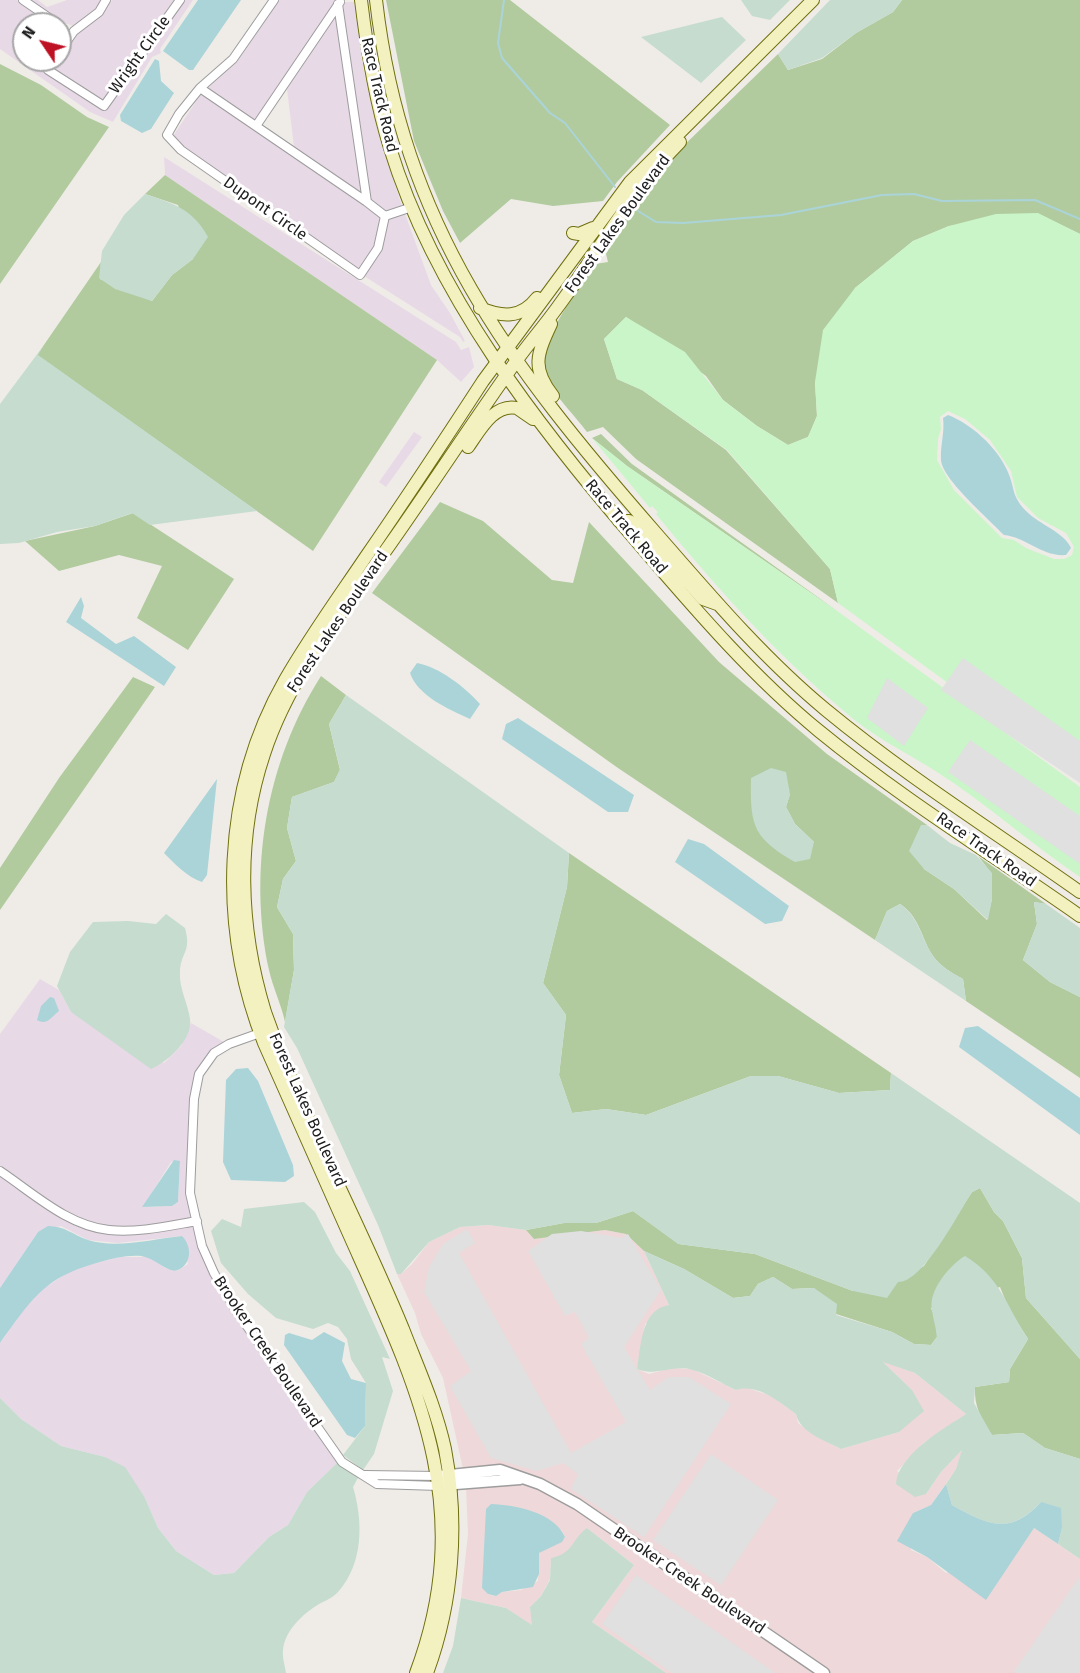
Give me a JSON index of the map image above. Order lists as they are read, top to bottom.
{
  "streets": {
    "main road": ["Race Track Road", "Forest Lakes Boulevard"],
    "street": ["Wright Circle", "Dupont Circle", "Brooker Creek Boulevard"]
  },
  "crossings": [
    ["Race Track Road", "Forest Lakes Boulevard"],
    ["Forest Lakes Boulevard", "Brooker Creek Boulevard"]
  ],
  "north": "top left"
}
